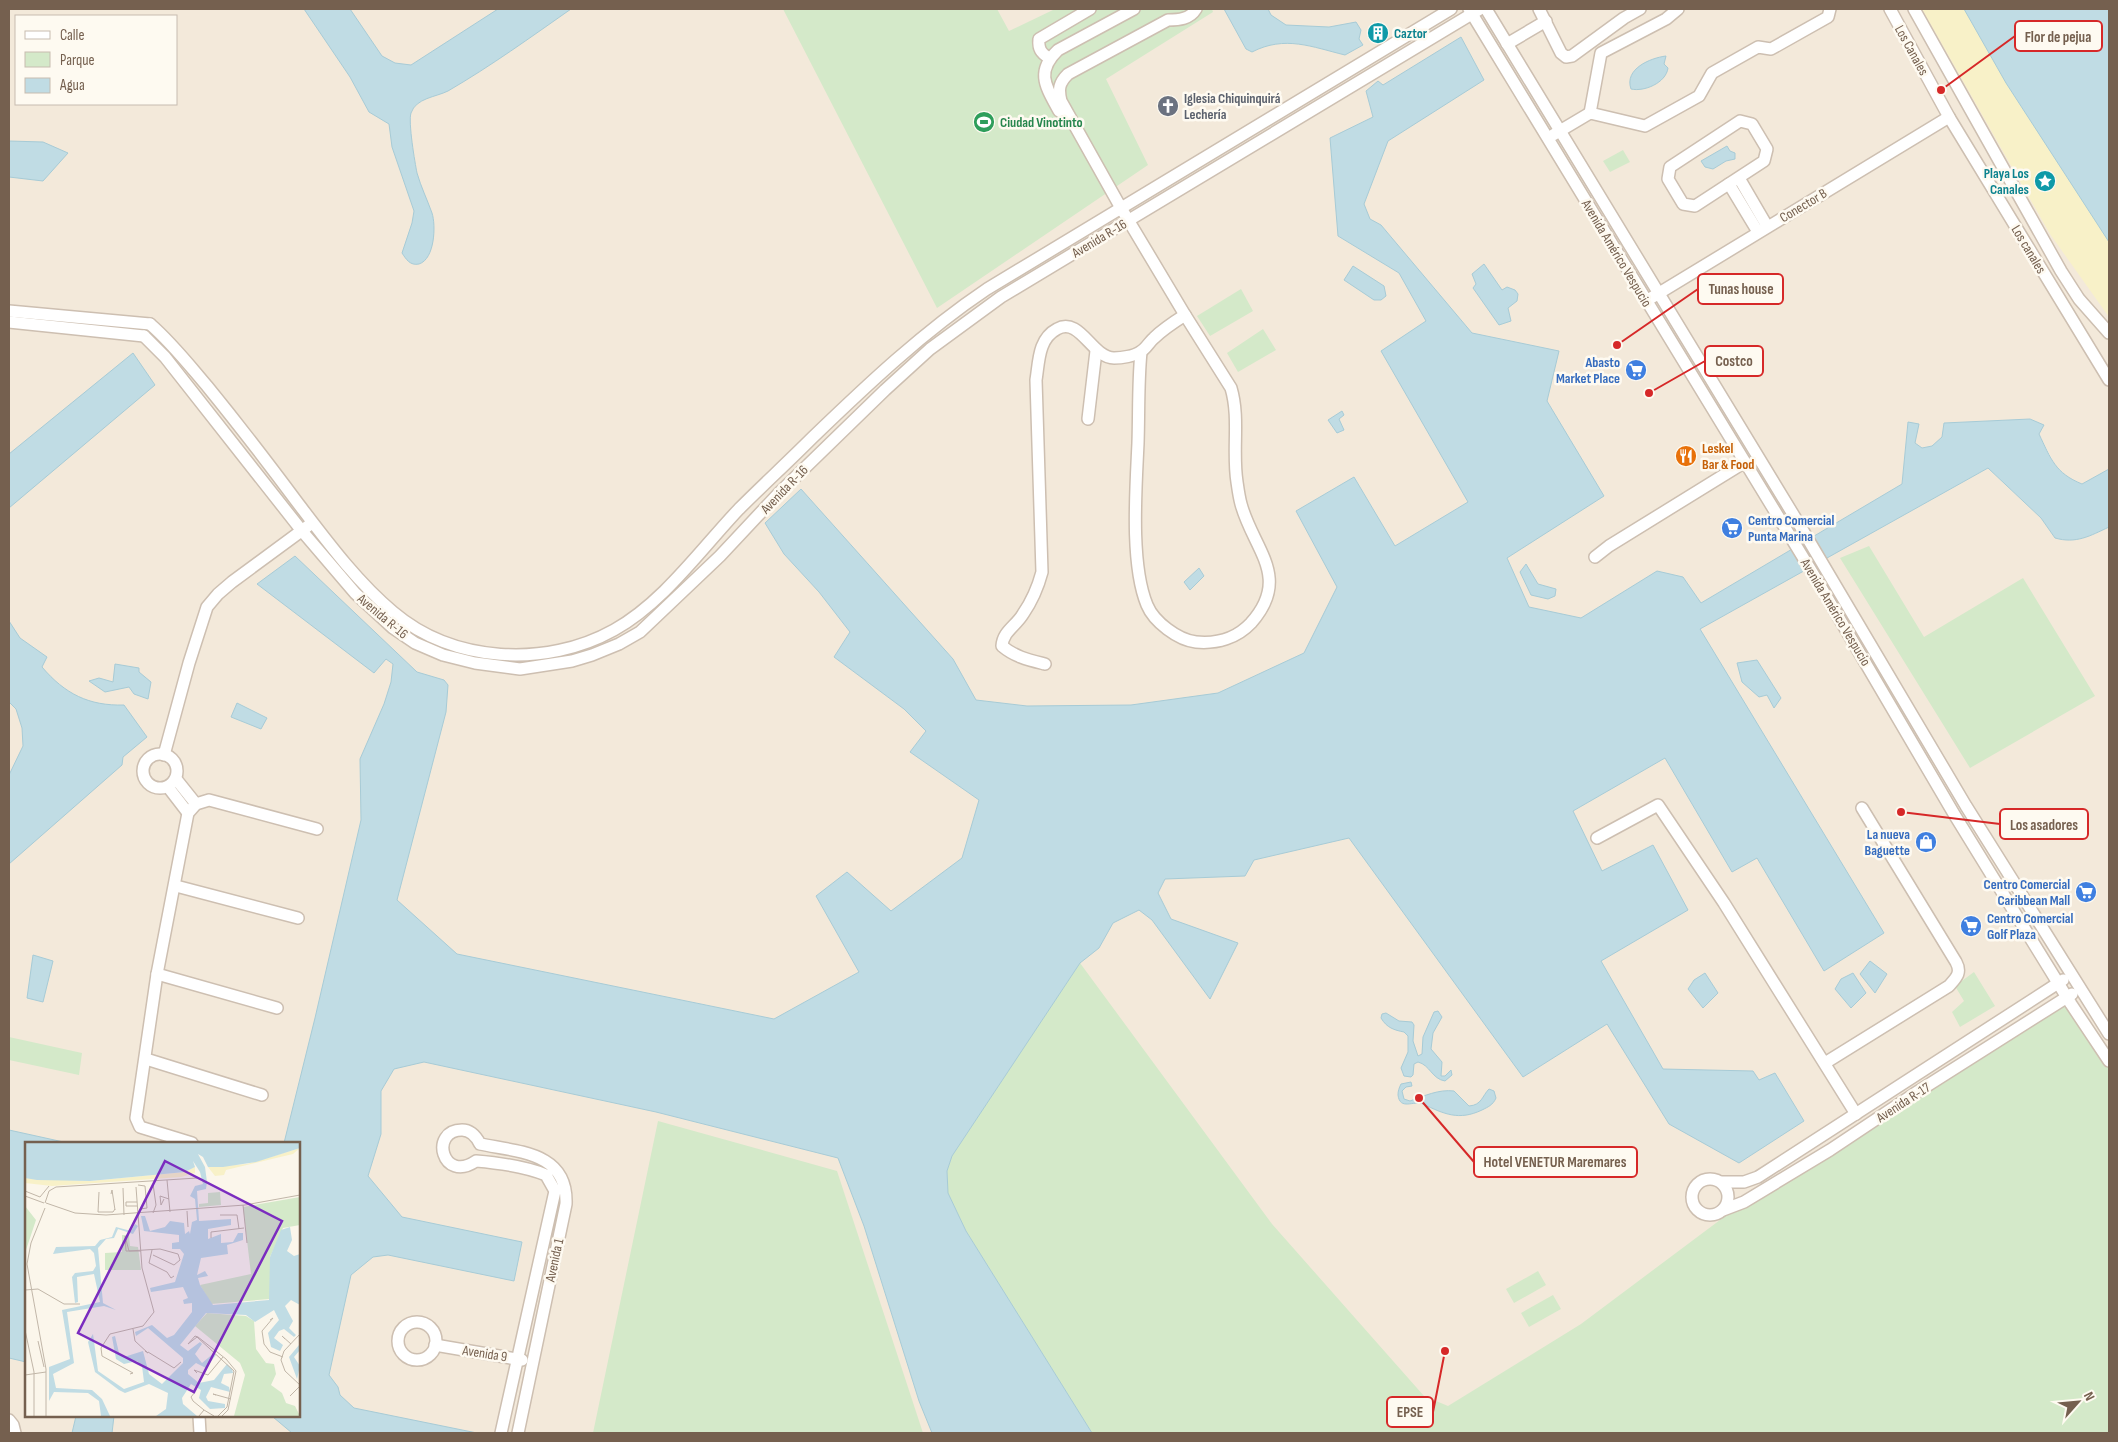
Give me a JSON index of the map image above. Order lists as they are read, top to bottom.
{
  "streets": {
    "street": [
      "Los Canales",
      "Conector B",
      "Avenida R-16",
      "Los canales",
      "Avenida Américo Vespucio",
      "Avenida R-17",
      "Avenida 1",
      "Avenida 9"
    ]
  },
  "crossings": [
    ["Los Canales", "Conector B"],
    ["Los Canales", "Los canales"],
    ["Conector B", "Los canales"],
    ["Conector B", "Avenida Américo Vespucio"],
    ["Avenida R-16", "Avenida Américo Vespucio"],
    ["Avenida Américo Vespucio", "Avenida R-17"],
    ["Avenida 1", "Avenida 9"]
  ],
  "places": {
    "building": ["Caztor"],
    "other": [
      "Flor de pejua",
      "Tunas house",
      "Costco",
      "Los asadores",
      "Hotel VENETUR Maremares",
      "EPSE"
    ],
    "church": ["Iglesia Chiquinquirá Lechería"],
    "sports": ["Ciudad Vinotinto"],
    "place": ["Playa Los Canales"],
    "supermarket": [
      "Abasto Market Place",
      "Centro Comercial Punta Marina",
      "Centro Comercial Caribbean Mall",
      "Centro Comercial Golf Plaza"
    ],
    "restaurant": ["Leskel Bar & Food"],
    "shop": ["La nueva Baguette"]
  },
  "legend": ["Calle", "Parque", "Agua"],
  "north": "top right"
}
